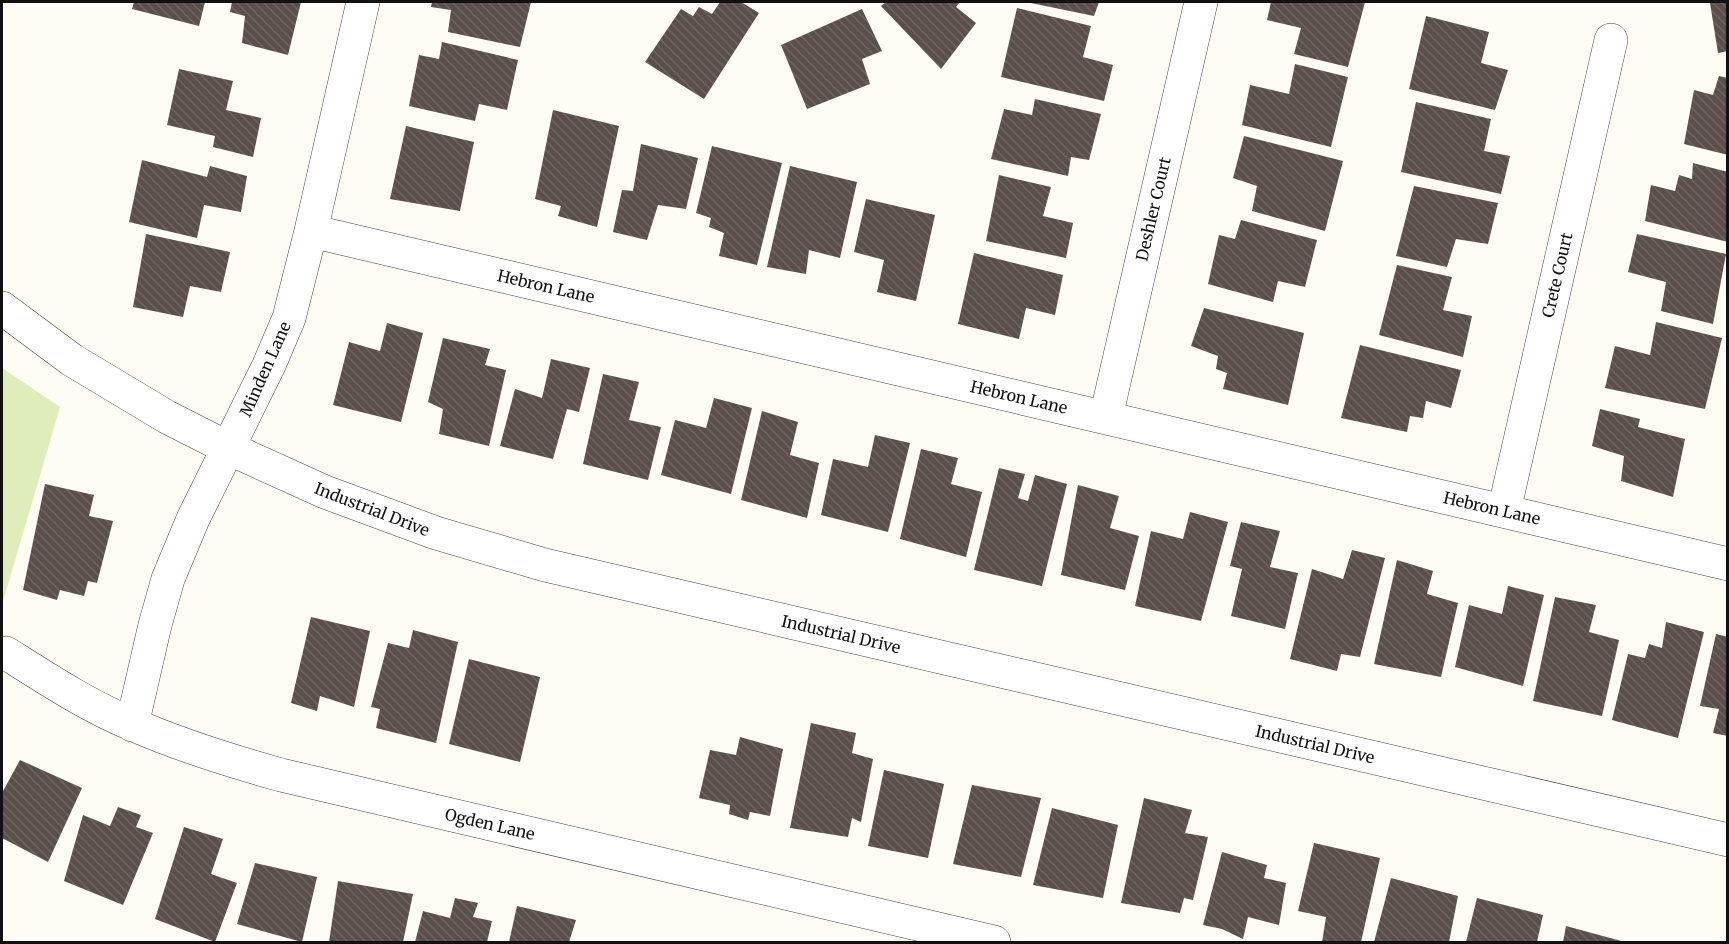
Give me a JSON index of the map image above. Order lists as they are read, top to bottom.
{
  "streets": {
    "street": [
      "Deshler Court",
      "Crete Court",
      "Hebron Lane",
      "Minden Lane",
      "Industrial Drive",
      "Ogden Lane"
    ]
  },
  "crossings": [
    ["Deshler Court", "Hebron Lane"],
    ["Crete Court", "Hebron Lane"],
    ["Hebron Lane", "Minden Lane"],
    ["Minden Lane", "Industrial Drive"],
    ["Minden Lane", "Ogden Lane"]
  ]
}
